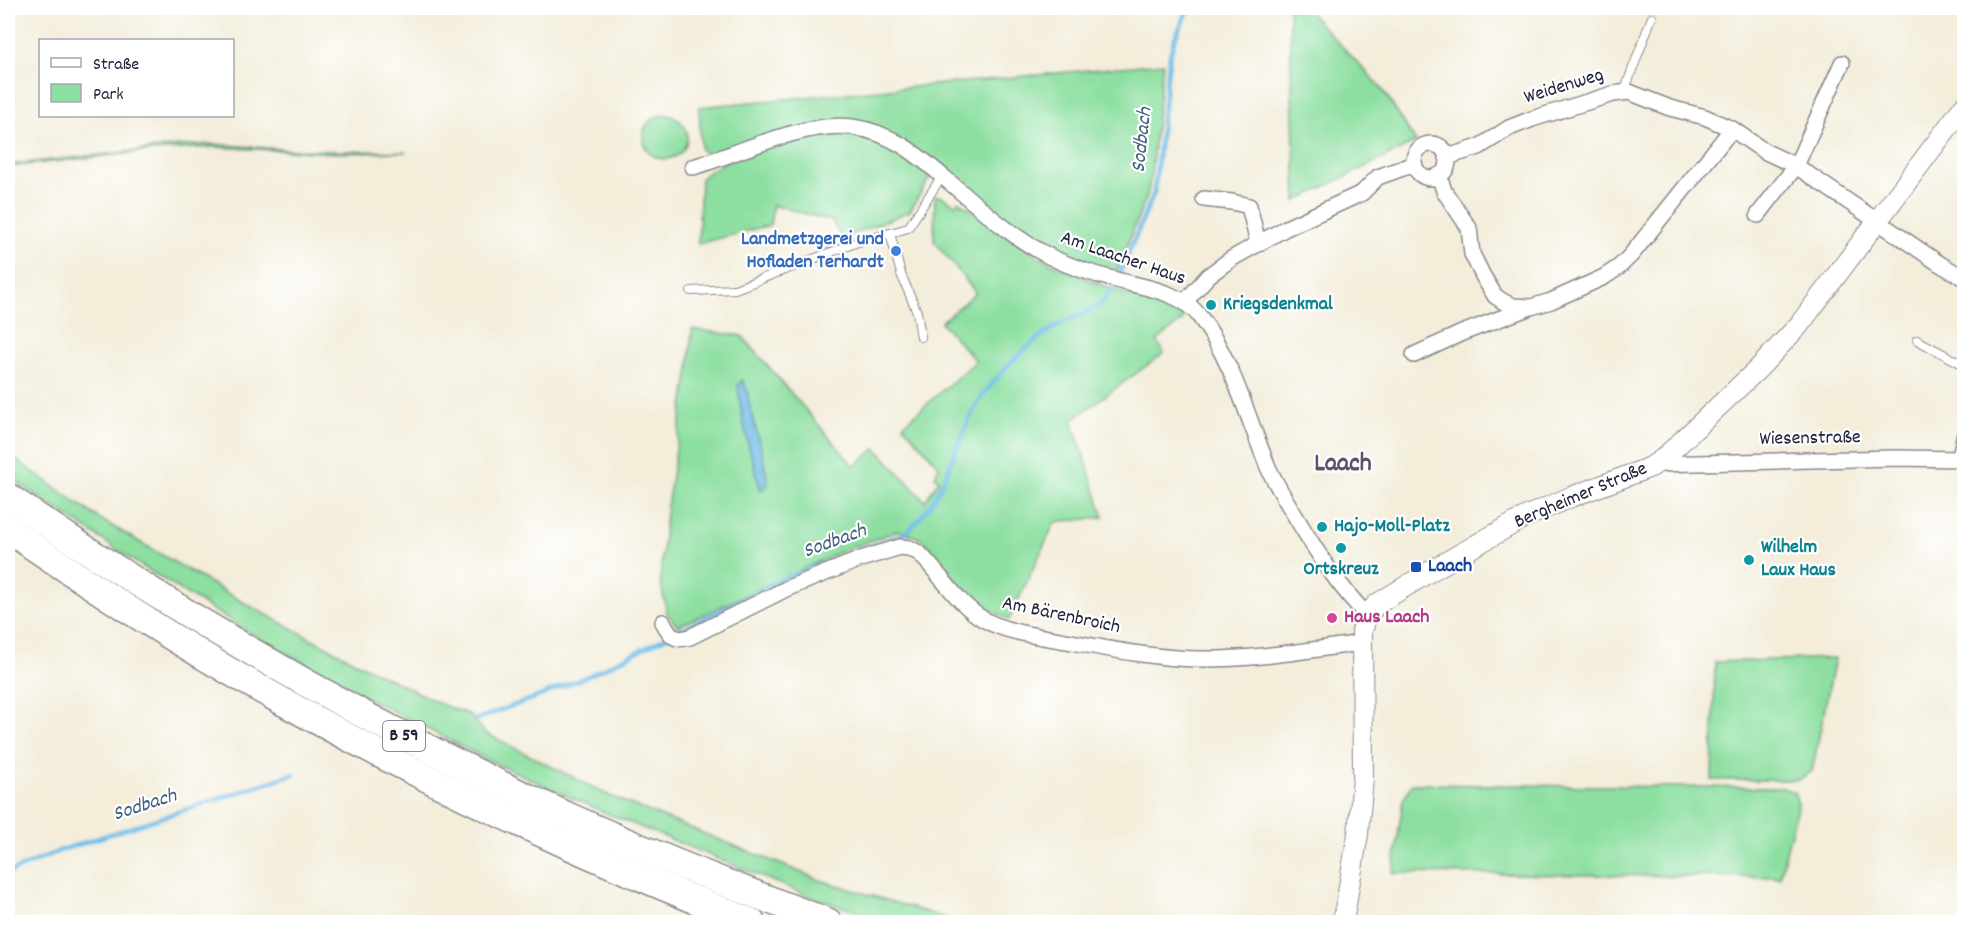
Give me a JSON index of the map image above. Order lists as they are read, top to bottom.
{
  "streets": {
    "highway": ["B 59"],
    "street": [
      "Weidenweg",
      "Am Laacher Haus",
      "Wiesenstraße",
      "Bergheimer Straße",
      "Am Bärenbroich"
    ]
  },
  "crossings": [
    ["Weidenweg", "Bergheimer Straße"],
    ["Am Laacher Haus", "Bergheimer Straße"],
    ["Wiesenstraße", "Bergheimer Straße"]
  ],
  "districts": ["Laach"],
  "water": ["Sodbach"],
  "places": {
    "other": [
      "Landmetzgerei und Hofladen Terhardt",
      "Kriegsdenkmal",
      "Hajo-Moll-Platz",
      "Ortskreuz",
      "Wilhelm Laux Haus",
      "Haus Laach"
    ],
    "transit": ["Laach"]
  },
  "legend": ["Straße", "Park"]
}
